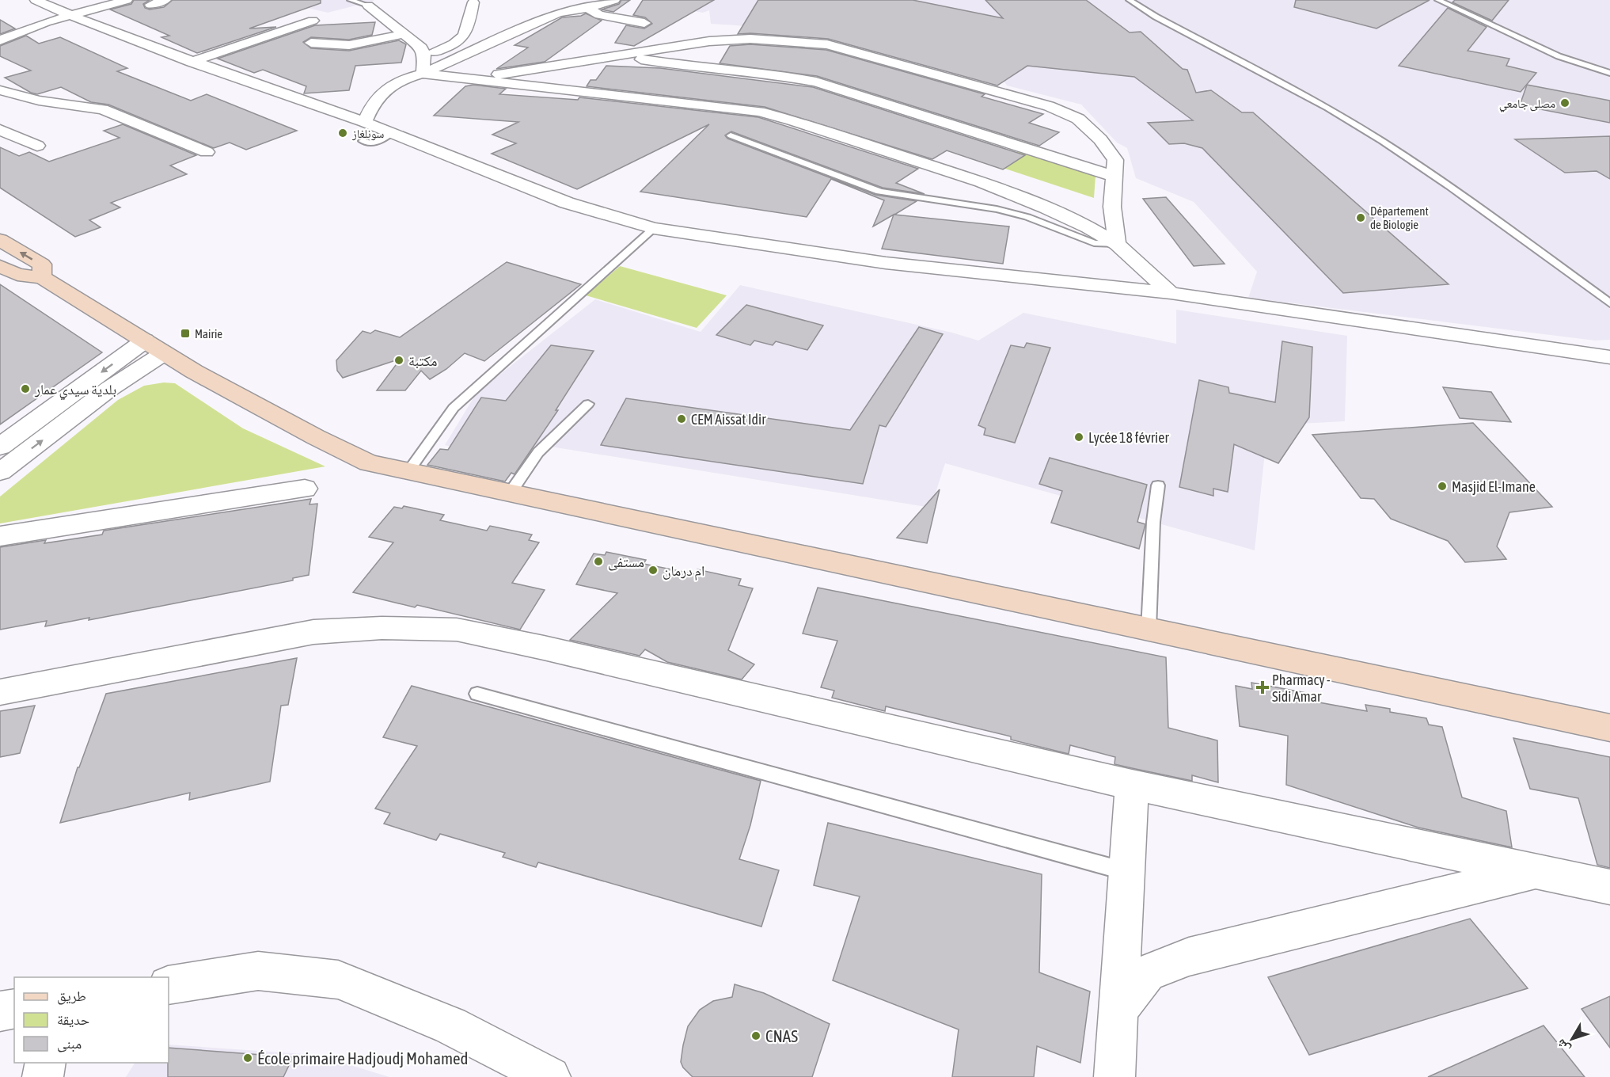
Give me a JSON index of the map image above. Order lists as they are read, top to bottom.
{
  "places": {
    "other": [
      "مصلى جامعي",
      "سونلغاز",
      "Département de Biologie",
      "مكتبة",
      "بلدية سيدي عمار",
      "CEM Aissat Idir",
      "Lycée 18 février",
      "Masjid El-Imane",
      "مستفى",
      "ام درمان",
      "CNAS",
      "École primaire Hadjoudj Mohamed"
    ],
    "transit": ["Mairie"],
    "health": ["Pharmacy - Sidi Amar"]
  },
  "legend": ["طريق", "حديقة", "مبنى"],
  "north": "bottom left"
}
